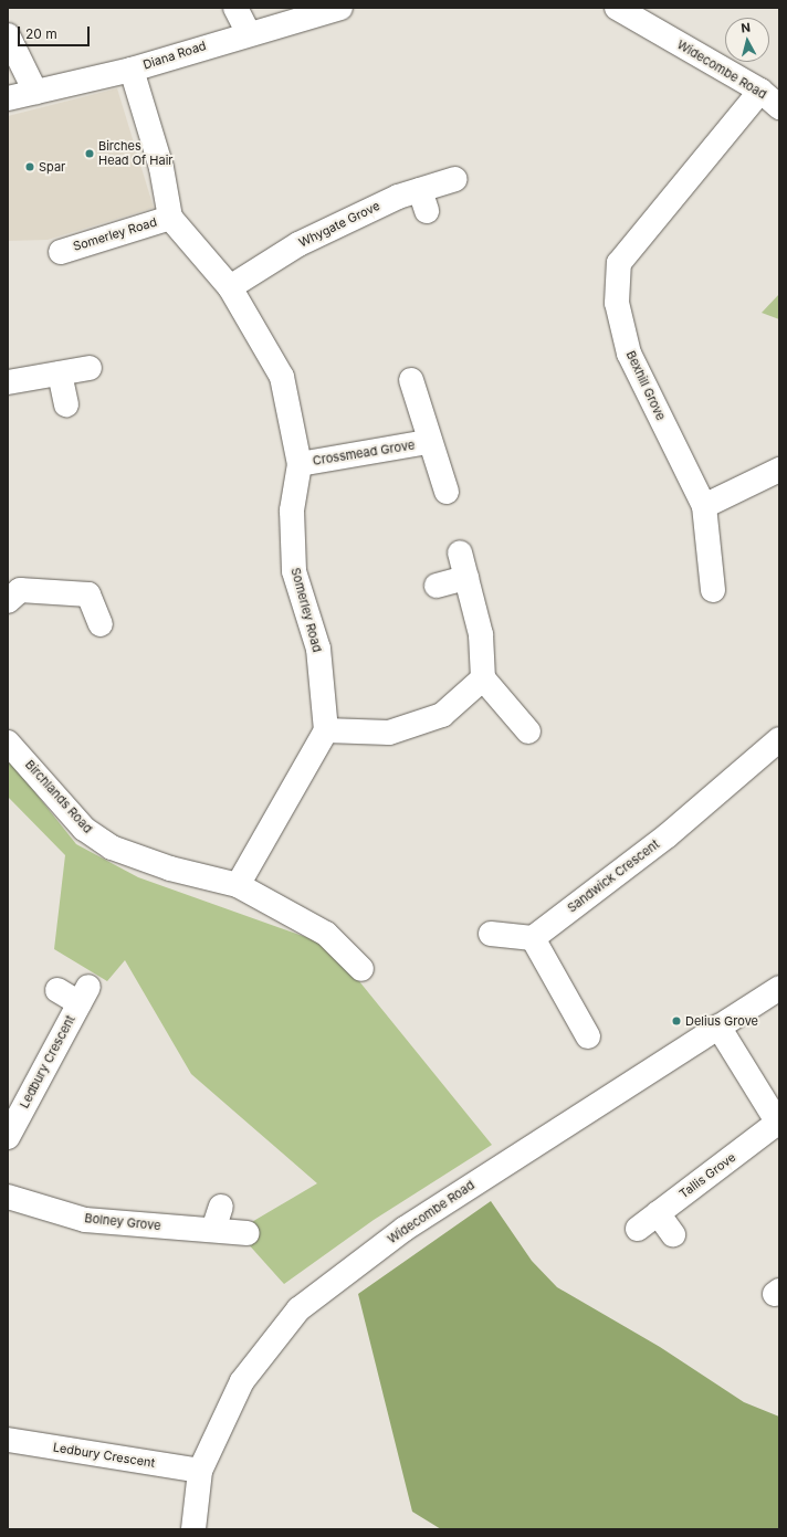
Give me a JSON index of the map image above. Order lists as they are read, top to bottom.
{
  "streets": {
    "street": [
      "Diana Road",
      "Widecombe Road",
      "Whygate Grove",
      "Somerley Road",
      "Bexhill Grove",
      "Crossmead Grove",
      "Birchlands Road",
      "Sandwick Crescent",
      "Ledbury Crescent",
      "Tallis Grove",
      "Bolney Grove"
    ]
  },
  "crossings": [
    ["Diana Road", "Somerley Road"],
    ["Widecombe Road", "Bexhill Grove"],
    ["Widecombe Road", "Ledbury Crescent"],
    ["Whygate Grove", "Somerley Road"],
    ["Somerley Road", "Crossmead Grove"]
  ],
  "places": ["Birches Head Of Hair", "Spar", "Delius Grove"],
  "scale_bar": "20 m",
  "north": "top"
}
